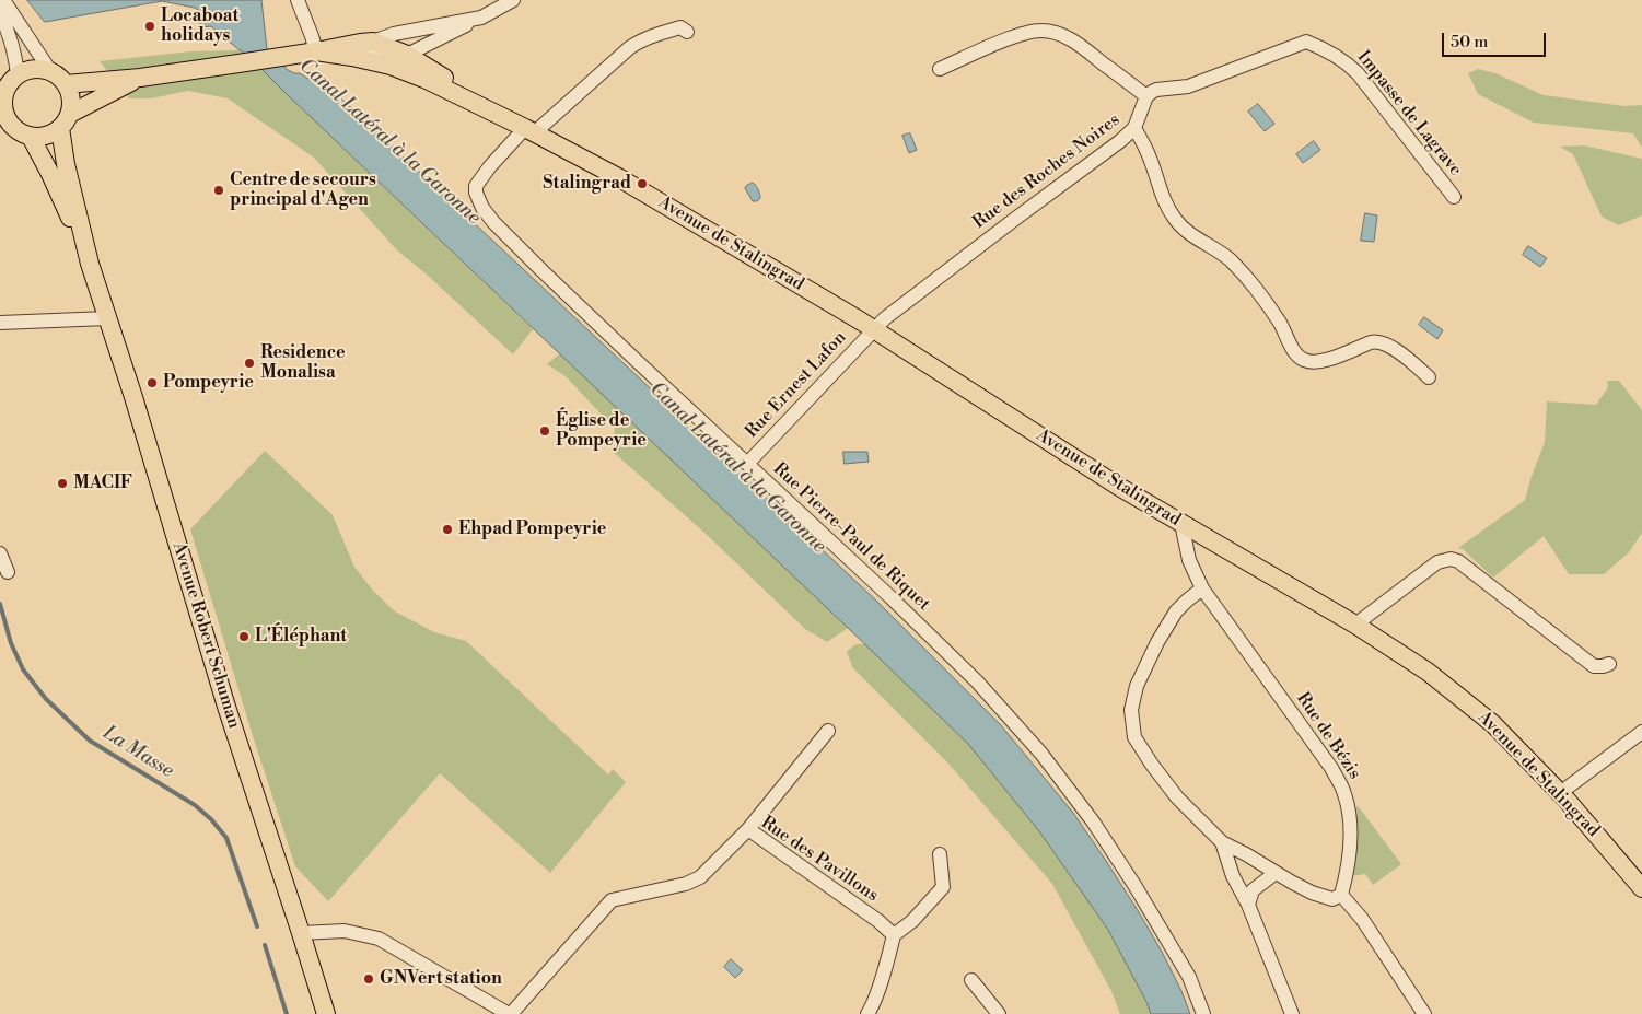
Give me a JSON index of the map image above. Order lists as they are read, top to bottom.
{
  "streets": {
    "main road": ["Avenue de Stalingrad", "Avenue Robert Schuman"],
    "street": [
      "Impasse de Lagrave",
      "Rue des Roches Noires",
      "Rue Ernest Lafon",
      "Rue Pierre-Paul de Riquet",
      "Rue de Bézis",
      "Rue des Pavillons"
    ]
  },
  "crossings": [
    ["Impasse de Lagrave", "Rue des Roches Noires"],
    ["Rue des Roches Noires", "Avenue de Stalingrad"],
    ["Rue des Roches Noires", "Rue Ernest Lafon"],
    ["Avenue de Stalingrad", "Rue Ernest Lafon"],
    ["Avenue de Stalingrad", "Rue Pierre-Paul de Riquet"],
    ["Avenue de Stalingrad", "Avenue Robert Schuman"],
    ["Avenue de Stalingrad", "Rue de Bézis"],
    ["Rue Ernest Lafon", "Rue Pierre-Paul de Riquet"]
  ],
  "water": ["Canal Latéral à la Garonne", "La Masse"],
  "places": [
    "Locaboat holidays",
    "Stalingrad",
    "Centre de secours principal d'Agen",
    "Residence Monalisa",
    "Pompeyrie",
    "Église de Pompeyrie",
    "MACIF",
    "Ehpad Pompeyrie",
    "L'Éléphant",
    "GNVert station"
  ],
  "scale_bar": "50 m"
}
